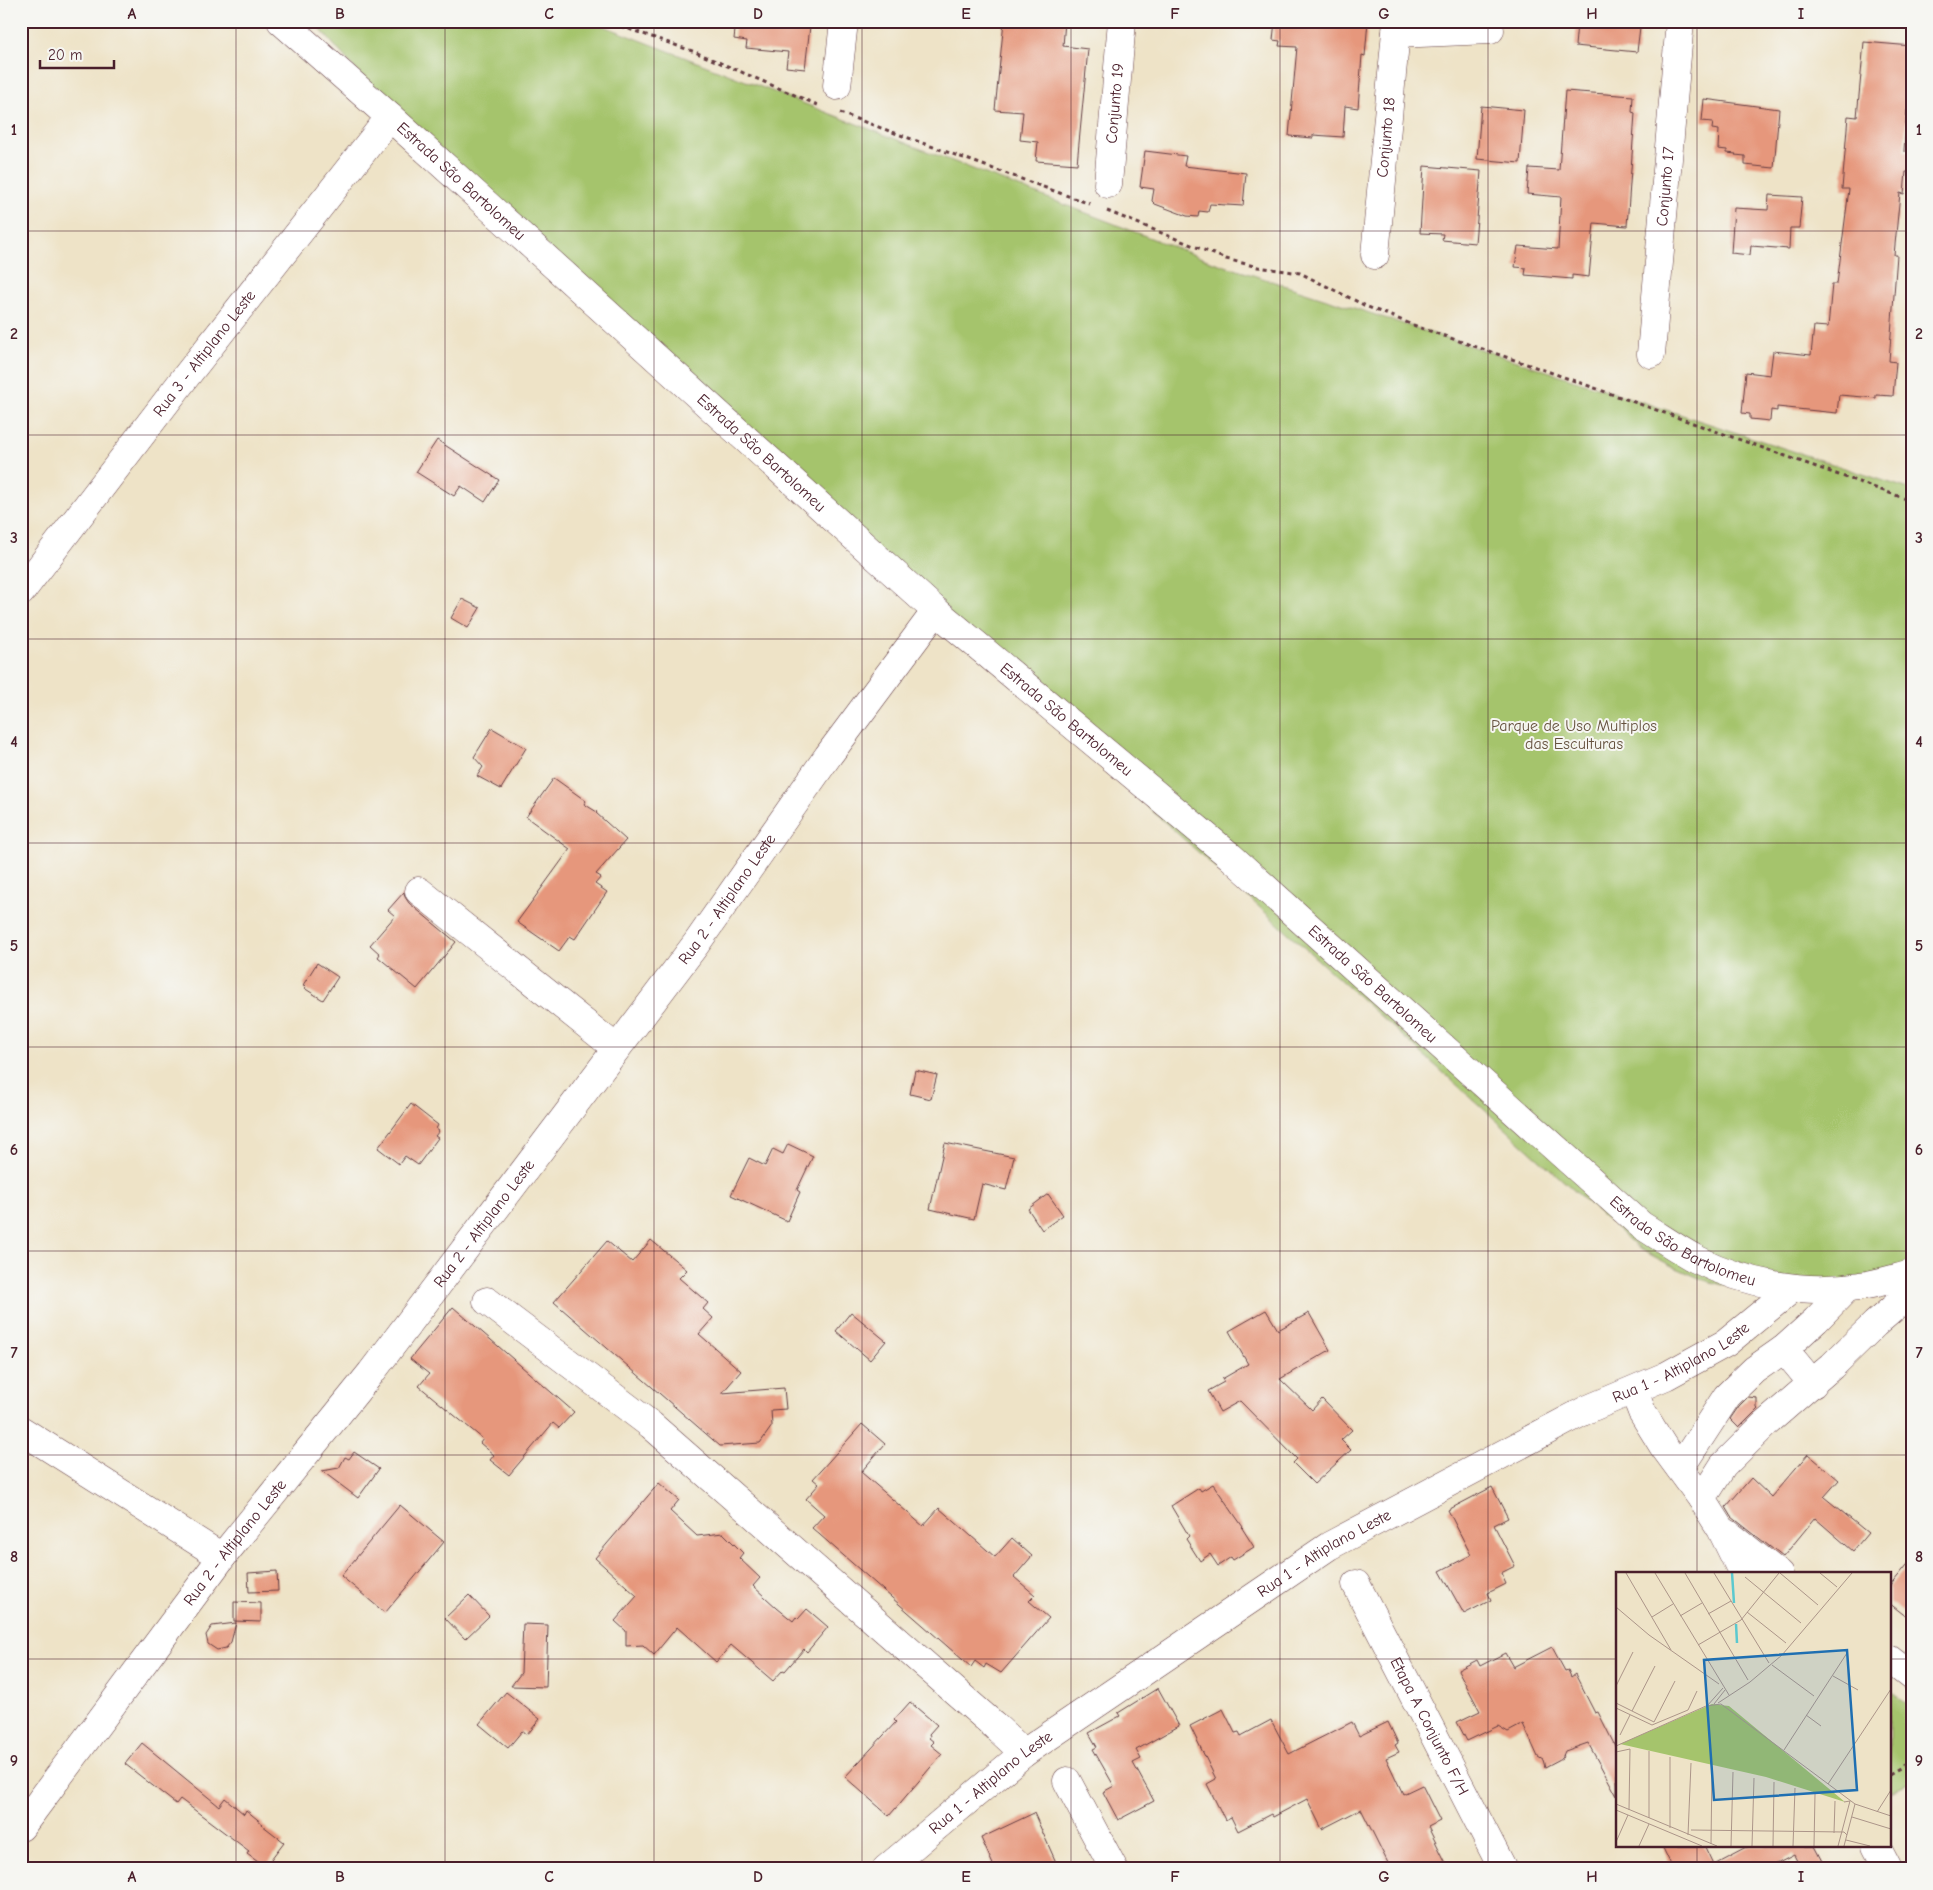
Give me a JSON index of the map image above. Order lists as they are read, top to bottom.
{
  "streets": {
    "street": [
      "Conjunto 19",
      "Conjunto 18",
      "Estrada São Bartolomeu",
      "Conjunto 17",
      "Rua 3 - Altiplano Leste",
      "Rua 2 - Altiplano Leste",
      "Rua 1 - Altiplano Leste",
      "Etapa A Conjunto F/H"
    ]
  },
  "crossings": [
    ["Estrada São Bartolomeu", "Rua 3 - Altiplano Leste"],
    ["Estrada São Bartolomeu", "Rua 2 - Altiplano Leste"],
    ["Estrada São Bartolomeu", "Rua 1 - Altiplano Leste"]
  ],
  "parks": ["Parque de Uso Multiplos das Esculturas"],
  "scale_bar": "20 m",
  "grid": {
    "columns": [
      "A",
      "B",
      "C",
      "D",
      "E",
      "F",
      "G",
      "H",
      "I"
    ],
    "rows": [
      "1",
      "2",
      "3",
      "4",
      "5",
      "6",
      "7",
      "8",
      "9"
    ]
  }
}
